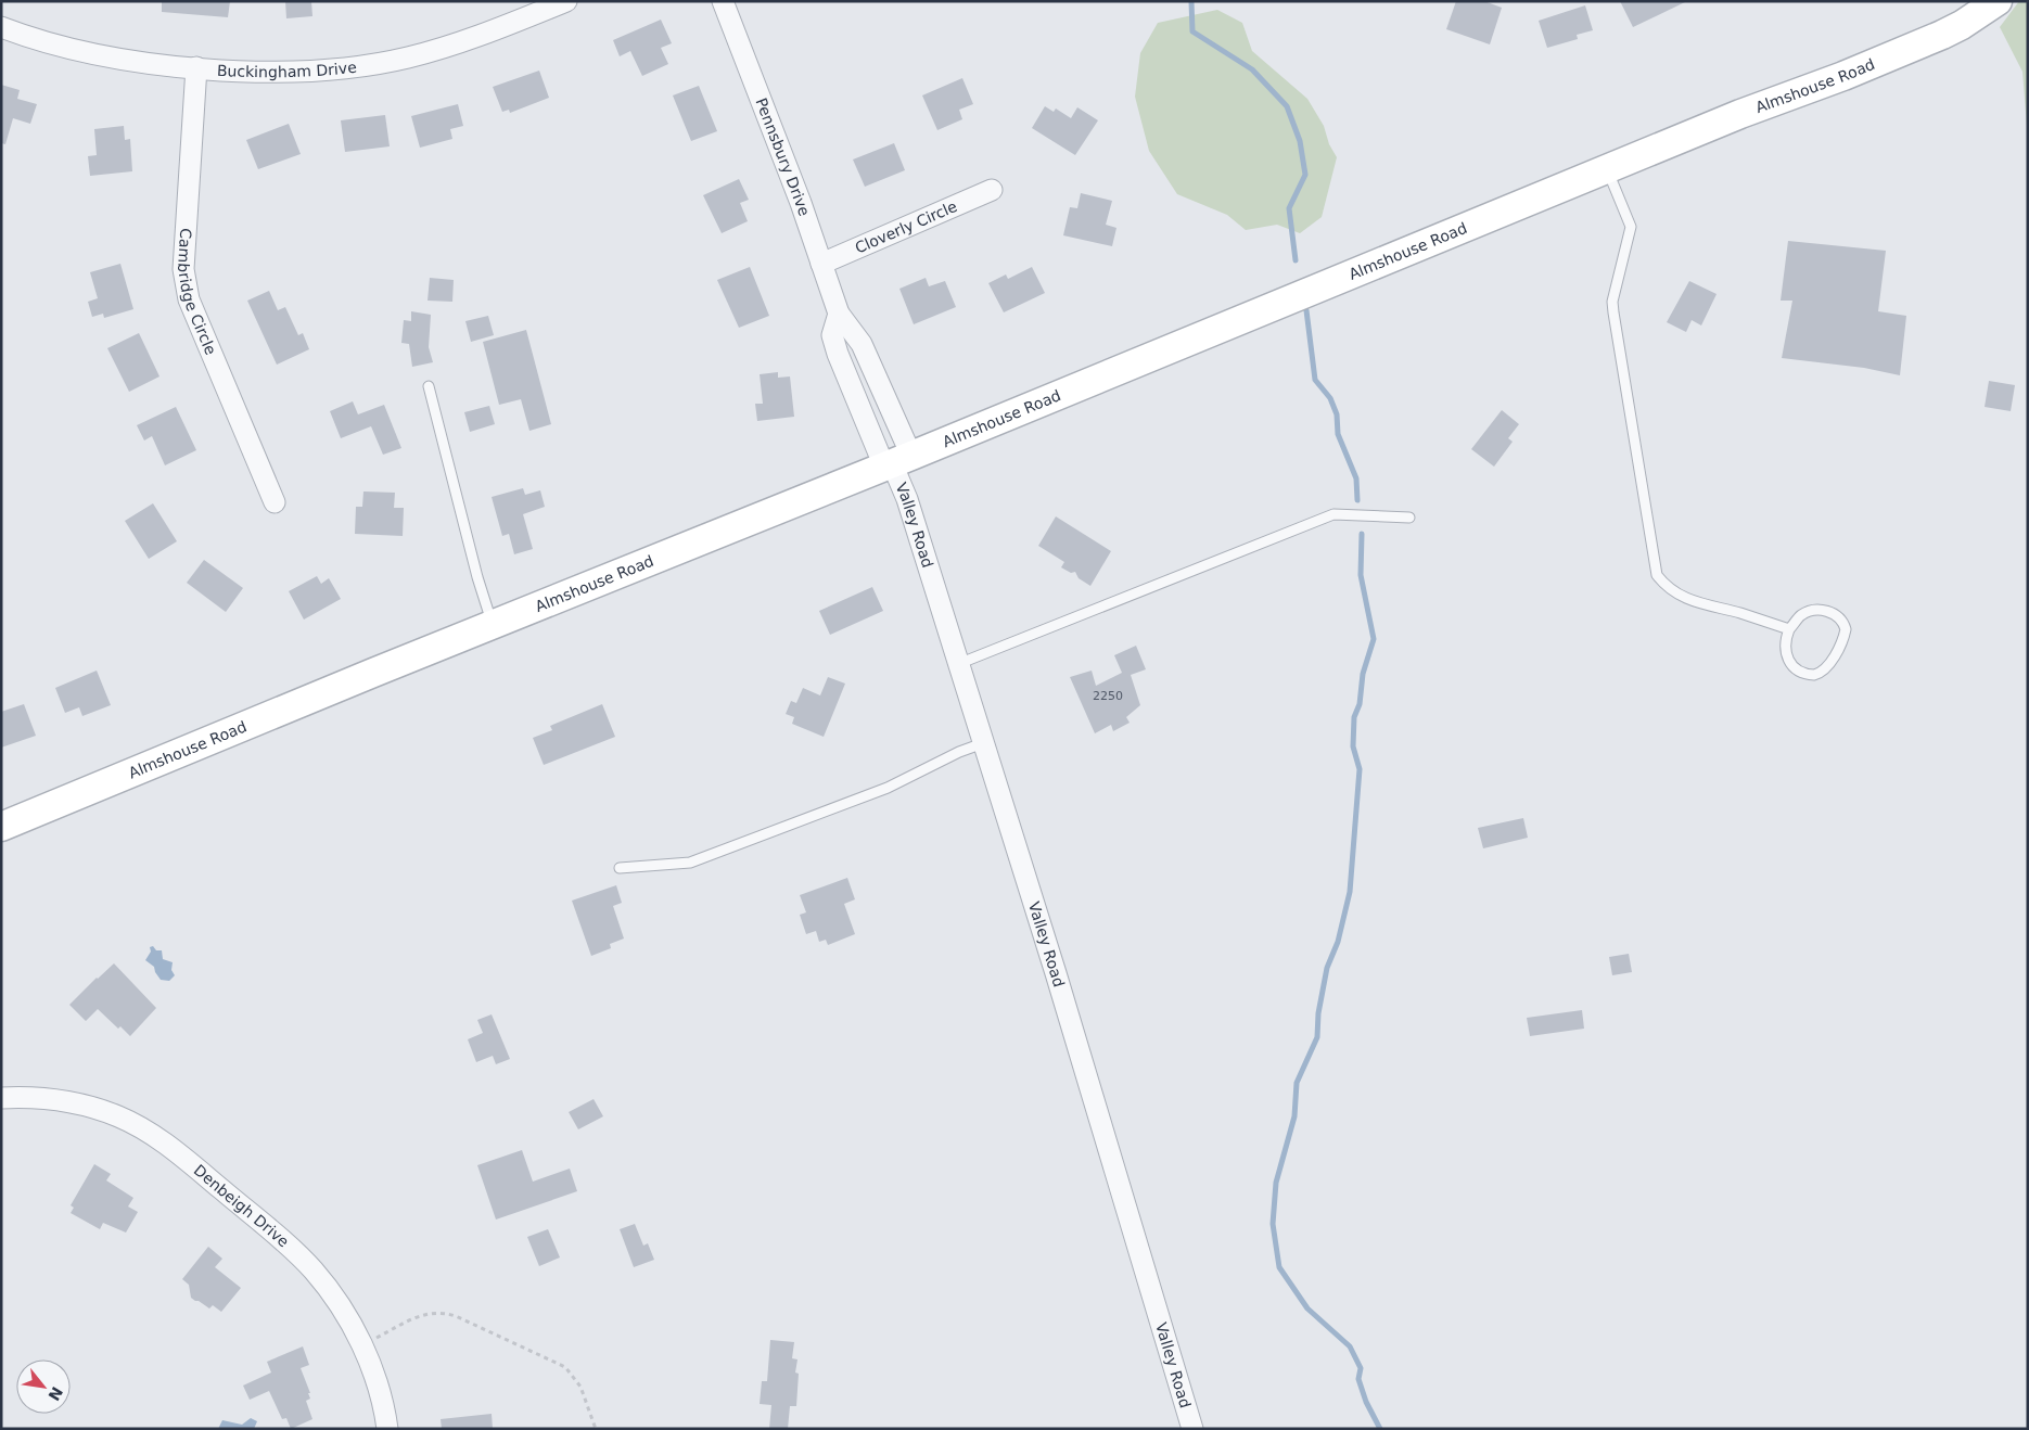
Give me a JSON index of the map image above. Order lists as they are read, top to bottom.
{
  "streets": {
    "main road": ["Almshouse Road"],
    "street": [
      "Buckingham Drive",
      "Pennsbury Drive",
      "Cloverly Circle",
      "Cambridge Circle",
      "Valley Road",
      "Denbeigh Drive"
    ]
  },
  "crossings": [
    ["Buckingham Drive", "Cambridge Circle"],
    ["Almshouse Road", "Pennsbury Drive"],
    ["Almshouse Road", "Valley Road"],
    ["Pennsbury Drive", "Cloverly Circle"],
    ["Pennsbury Drive", "Valley Road"]
  ],
  "house_numbers": ["2250"],
  "north": "bottom right"
}
